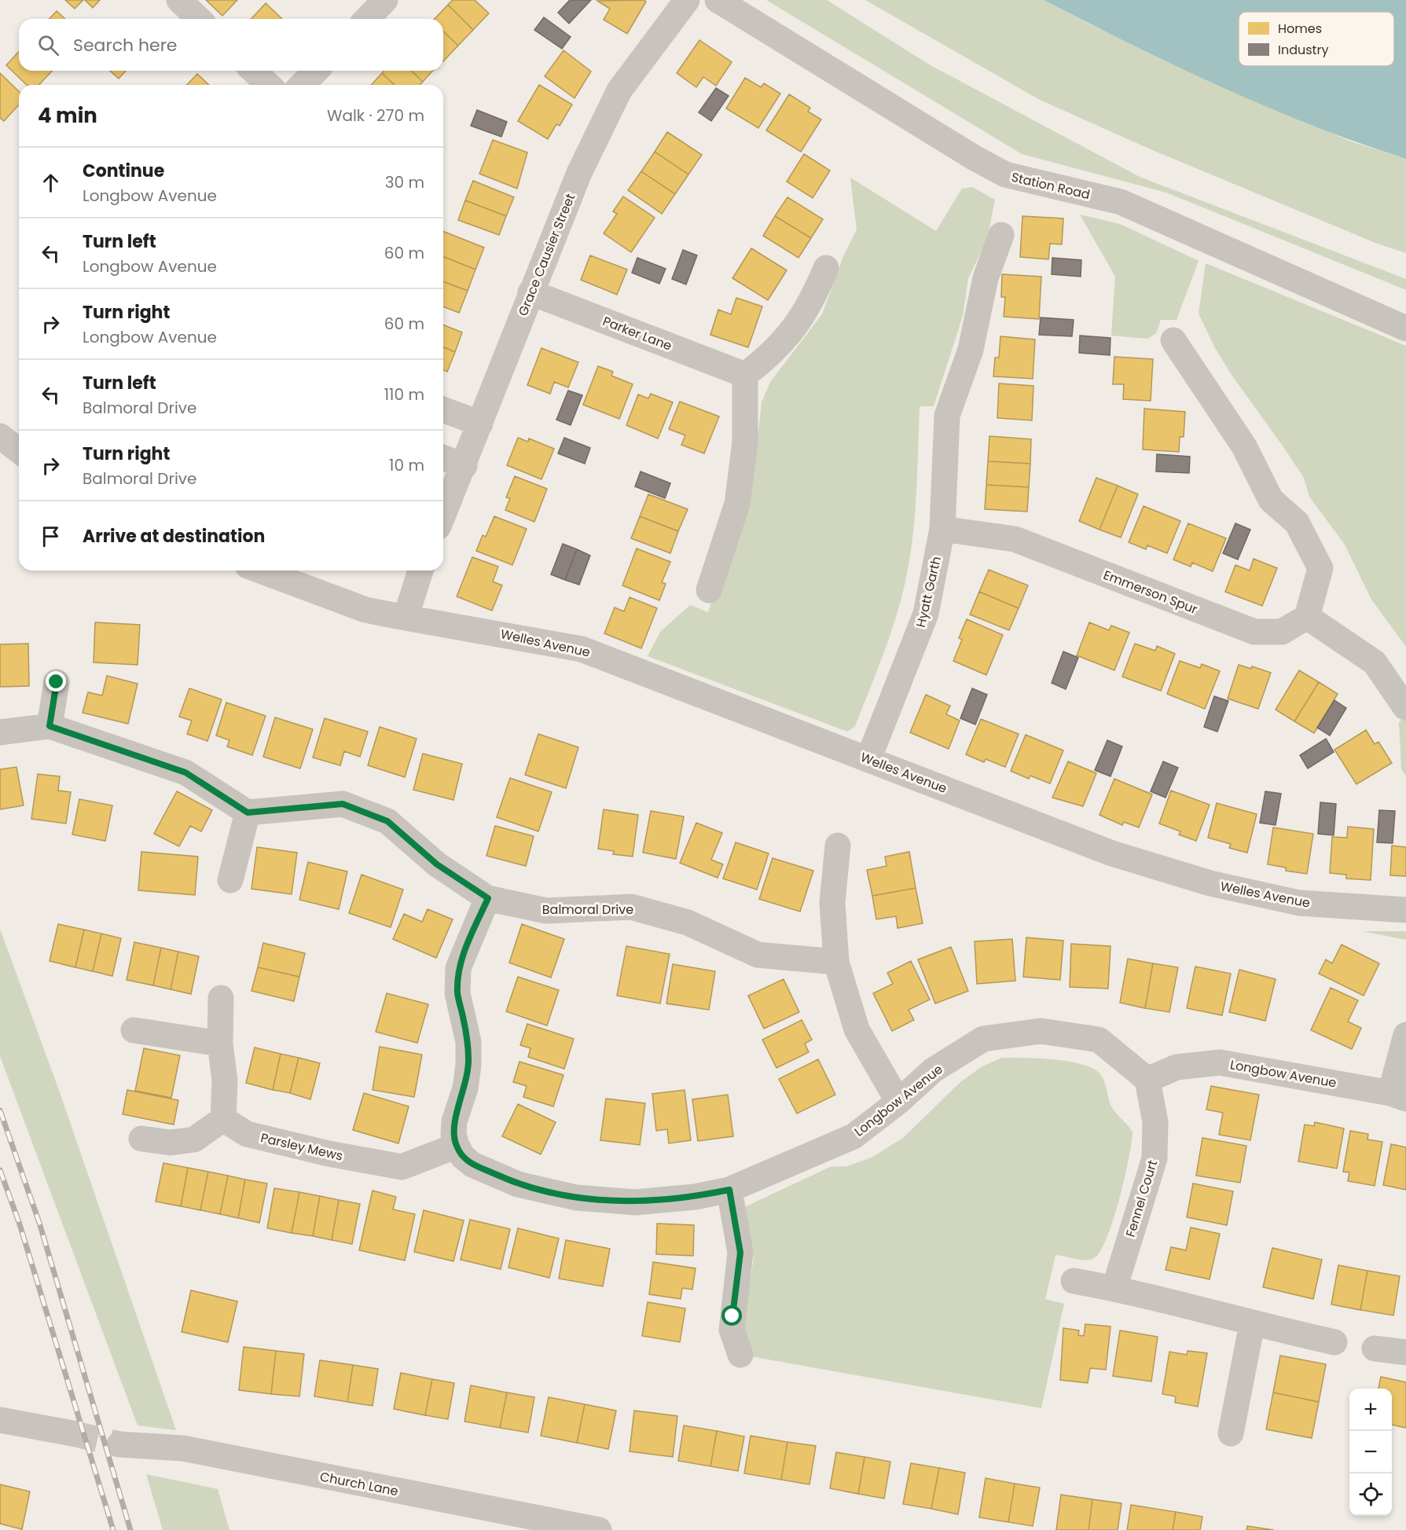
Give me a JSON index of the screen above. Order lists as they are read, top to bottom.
{
  "streets": {
    "street": [
      "Station Road",
      "Grace Causier Street",
      "Parker Lane",
      "Hyatt Garth",
      "Emmerson Spur",
      "Welles Avenue",
      "Balmoral Drive",
      "Longbow Avenue",
      "Parsley Mews",
      "Fennel Court",
      "Church Lane"
    ]
  },
  "crossings": [
    ["Grace Causier Street", "Parker Lane"],
    ["Hyatt Garth", "Emmerson Spur"],
    ["Hyatt Garth", "Welles Avenue"],
    ["Longbow Avenue", "Parsley Mews"],
    ["Longbow Avenue", "Fennel Court"]
  ],
  "legend": ["Homes", "Industry"],
  "page": {
    "search": "Search here",
    "heading": ["4 min", "Walk · 270 m"],
    "list": [
      ["Continue", "Longbow Avenue", "30 m"],
      ["Turn left", "Longbow Avenue", "60 m"],
      ["Turn right", "Longbow Avenue", "60 m"],
      ["Turn left", "Balmoral Drive", "110 m"],
      ["Turn right", "Balmoral Drive", "10 m"],
      "Arrive at destination"
    ],
    "map_buttons": ["+", "−"]
  }
}
